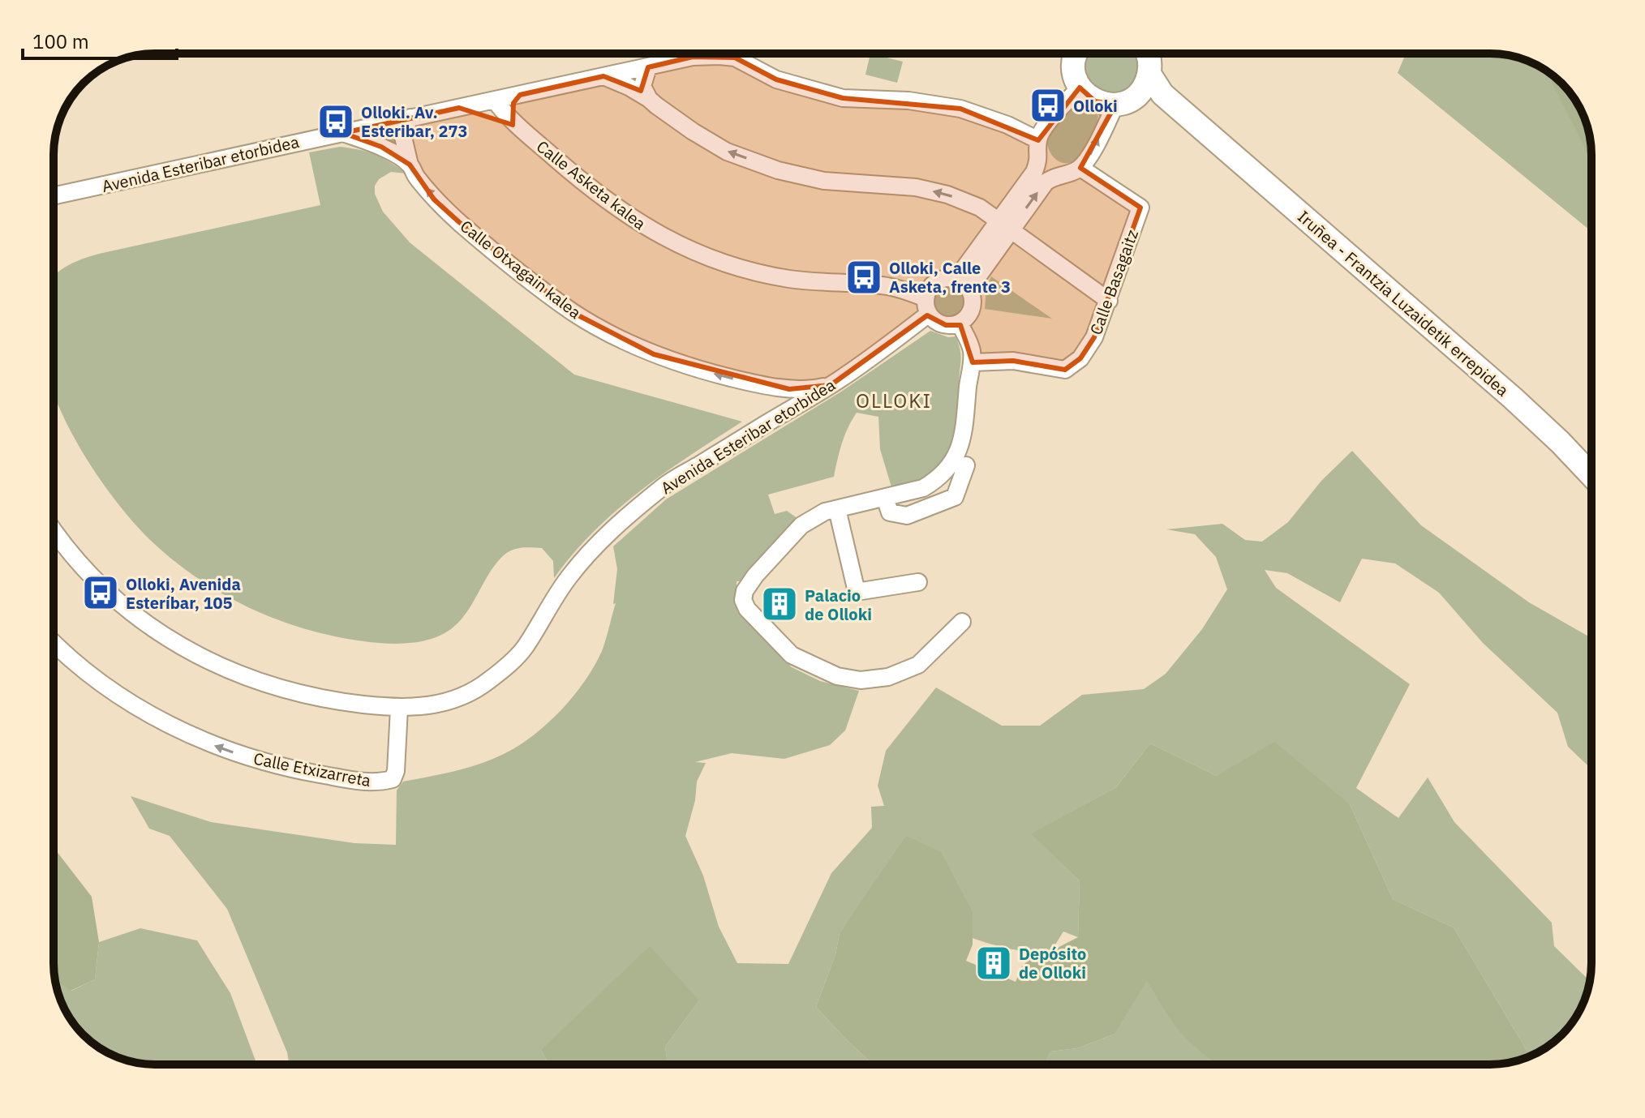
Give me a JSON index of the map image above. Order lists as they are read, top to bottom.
{
  "streets": {
    "highway": ["Iruñea - Frantzia Luzaidetik errepidea"],
    "street": [
      "Avenida Esteribar etorbidea",
      "Calle Asketa kalea",
      "Calle Otxagain kalea",
      "Calle Basagaitz",
      "Calle Etxizarreta"
    ]
  },
  "crossings": [
    ["Avenida Esteribar etorbidea", "Calle Asketa kalea"],
    ["Avenida Esteribar etorbidea", "Calle Otxagain kalea"],
    ["Avenida Esteribar etorbidea", "Calle Etxizarreta"]
  ],
  "one_way": ["Calle Otxagain kalea"],
  "districts": ["OLLOKI"],
  "places": {
    "bus stop": [
      "Olloki",
      "Olloki. Av. Esteribar, 273",
      "Olloki, Calle Asketa, frente 3",
      "Olloki, Avenida Esteríbar, 105"
    ],
    "building": ["Palacio de Olloki", "Depósito de Olloki"]
  },
  "scale_bar": "100 m"
}
